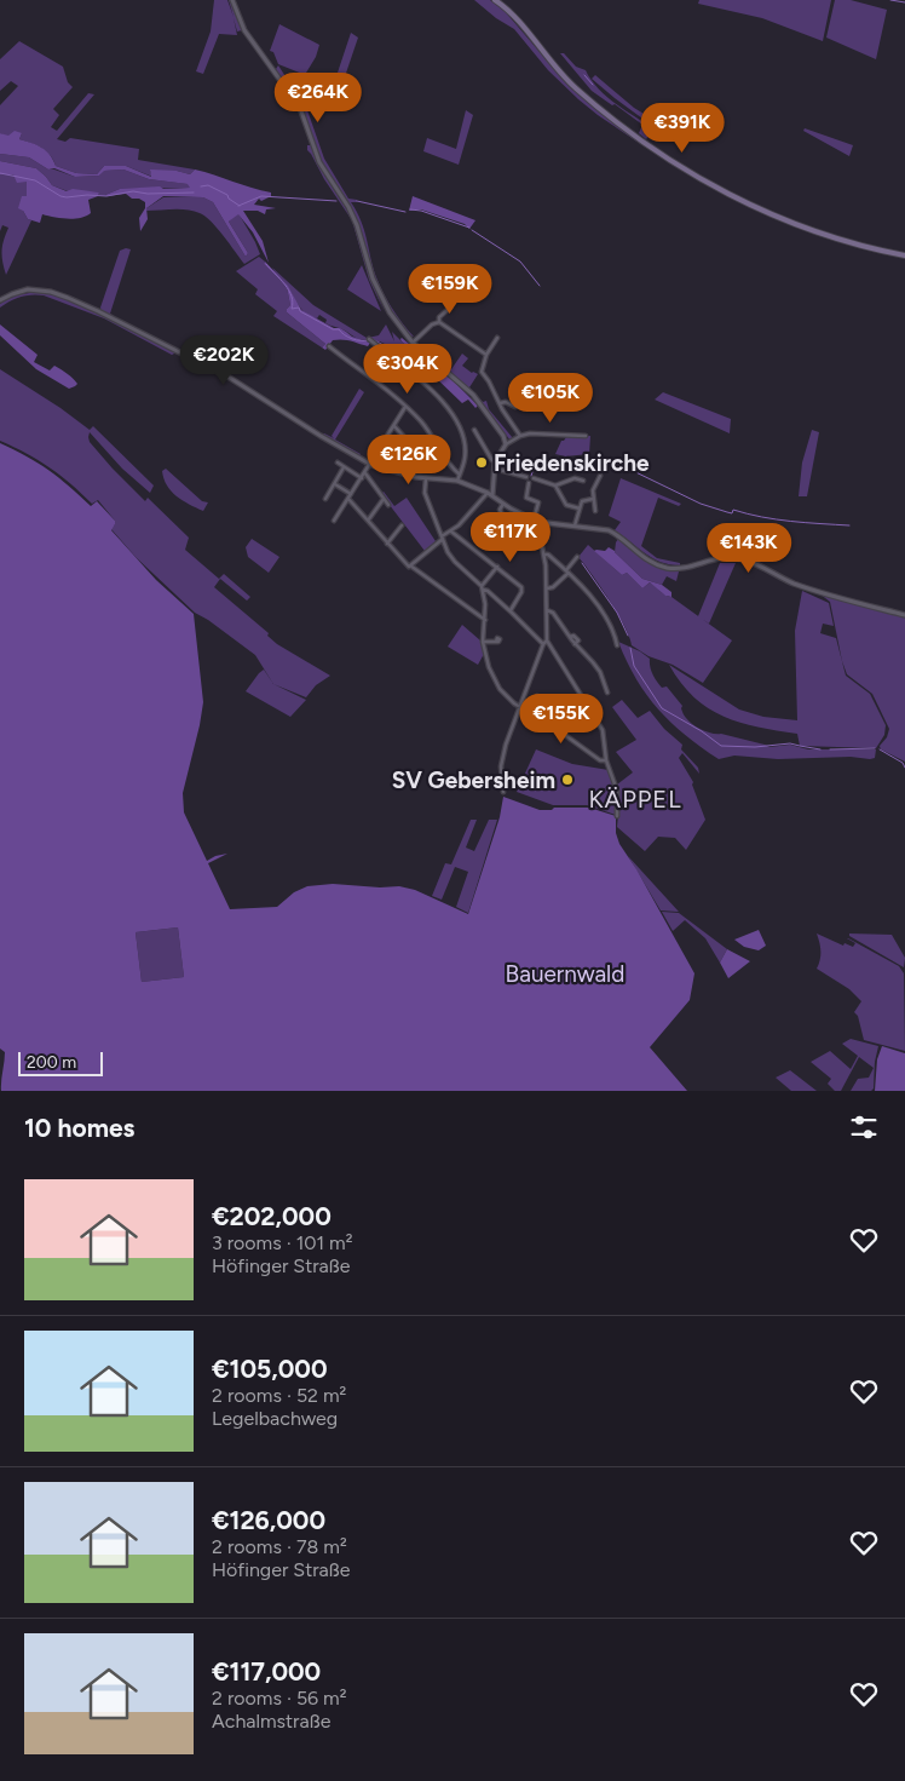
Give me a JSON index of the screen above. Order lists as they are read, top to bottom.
{
  "districts": ["KÄPPEL"],
  "parks": ["Bauernwald"],
  "places": ["Friedenskirche", "SV Gebersheim"],
  "scale_bar": "200 m",
  "page": {
    "price": [
      "€264K",
      "€391K",
      "€159K",
      "€202K",
      "€304K",
      "€105K",
      "€126K",
      "€117K",
      "€143K",
      "€155K"
    ],
    "scale": "200 m",
    "heading": "10 homes",
    "list": [
      {
        "name": "€202,000",
        "note": "3 rooms · 101 m² · Höfinger Straße"
      },
      {
        "name": "€105,000",
        "note": "2 rooms · 52 m² · Legelbachweg"
      },
      {
        "name": "€126,000",
        "note": "2 rooms · 78 m² · Höfinger Straße"
      },
      {
        "name": "€117,000",
        "note": "2 rooms · 56 m² · Achalmstraße"
      }
    ]
  }
}
